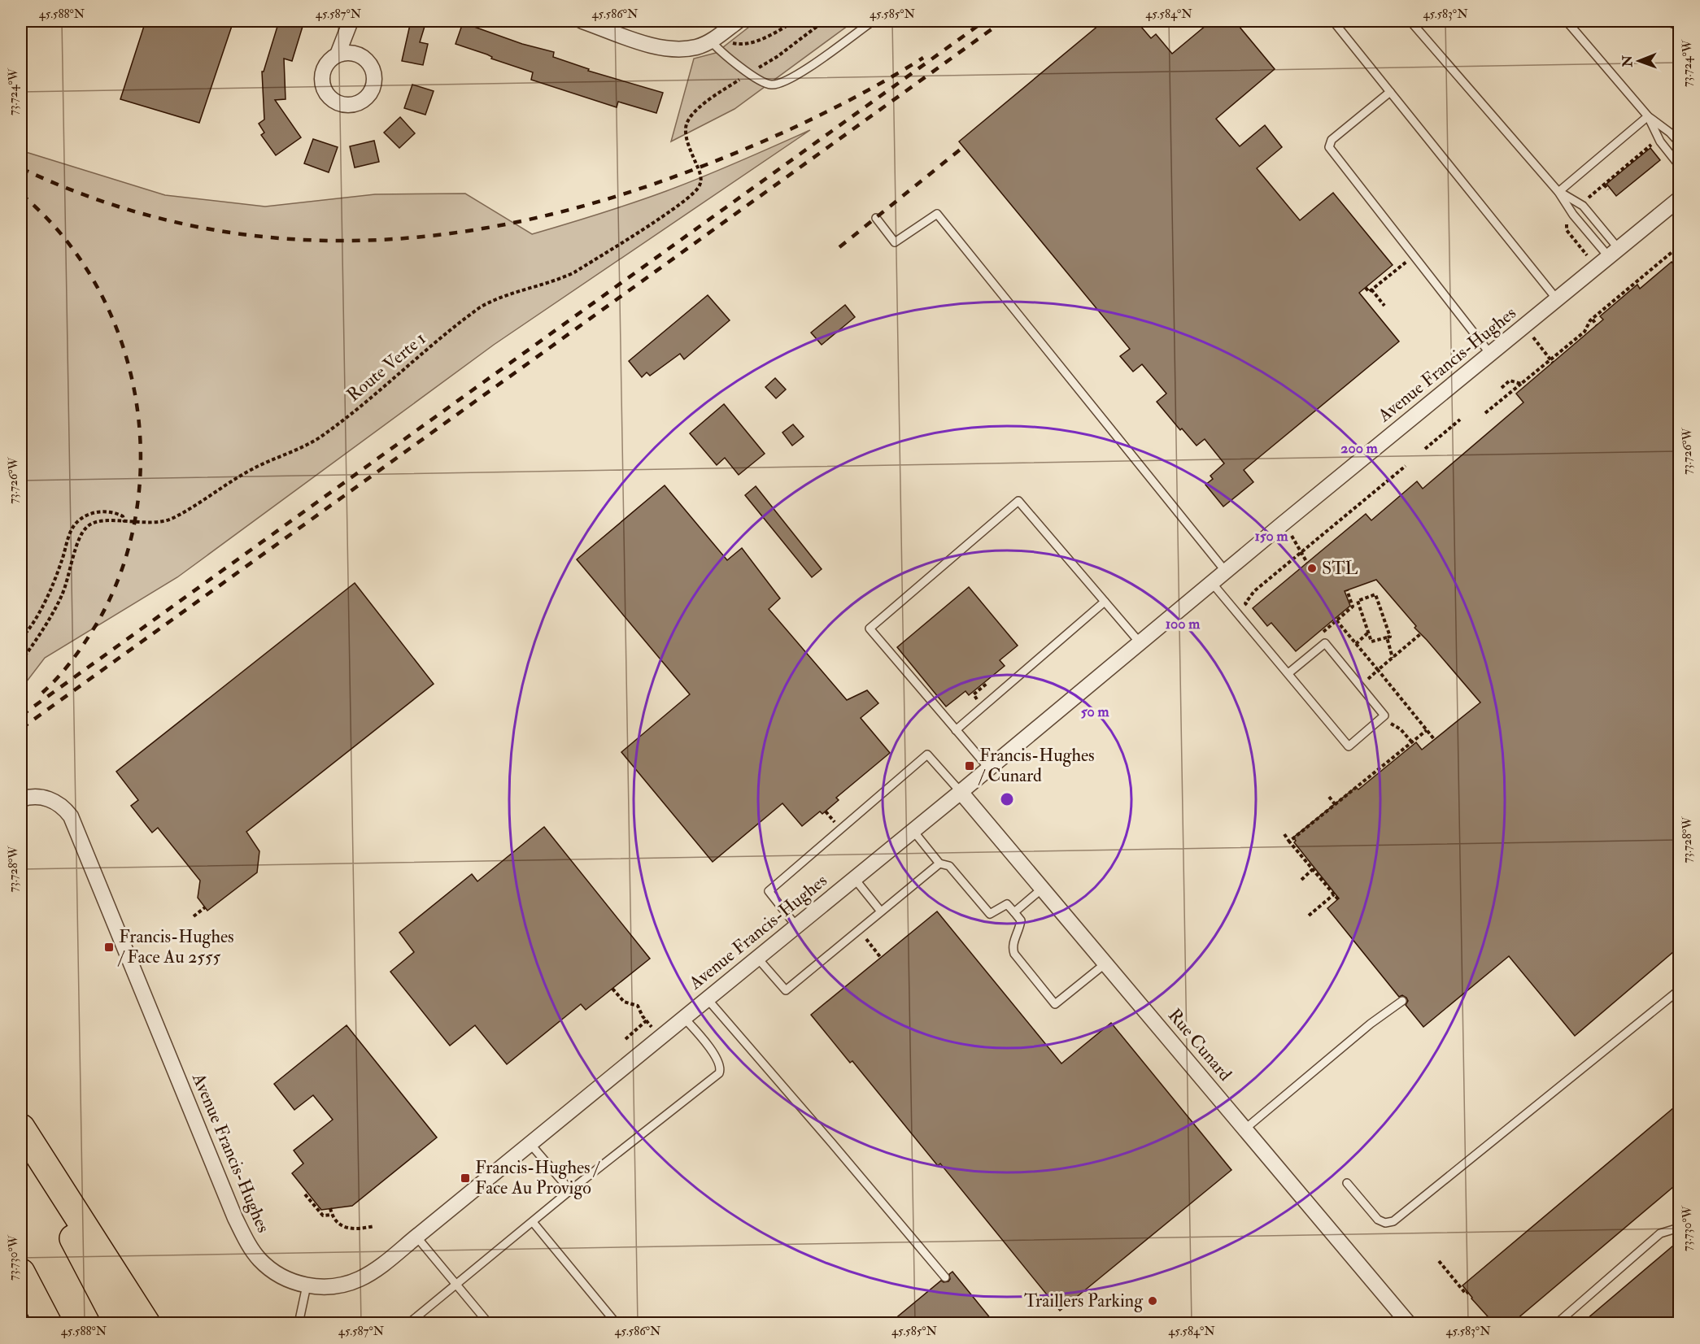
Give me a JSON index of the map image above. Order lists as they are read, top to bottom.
{
  "streets": {
    "street": ["Avenue Francis-Hughes", "Rue Cunard"],
    "path": ["Route Verte 1"]
  },
  "crossings": [
    ["Avenue Francis-Hughes", "Rue Cunard"]
  ],
  "places": {
    "other": ["STL", "Traillers Parking"],
    "transit": ["Francis-Hughes / Cunard", "Francis-Hughes / Face Au 2555", "Francis-Hughes / Face Au Provigo"]
  },
  "north": "left",
  "coordinates": [
    "45.588°N",
    "45.587°N",
    "45.586°N",
    "45.585°N",
    "45.584°N",
    "45.583°N",
    "73.724°W",
    "73.726°W",
    "73.728°W",
    "73.730°W"
  ],
  "rings": [
    "200 m",
    "150 m",
    "100 m",
    "50 m"
  ]
}
